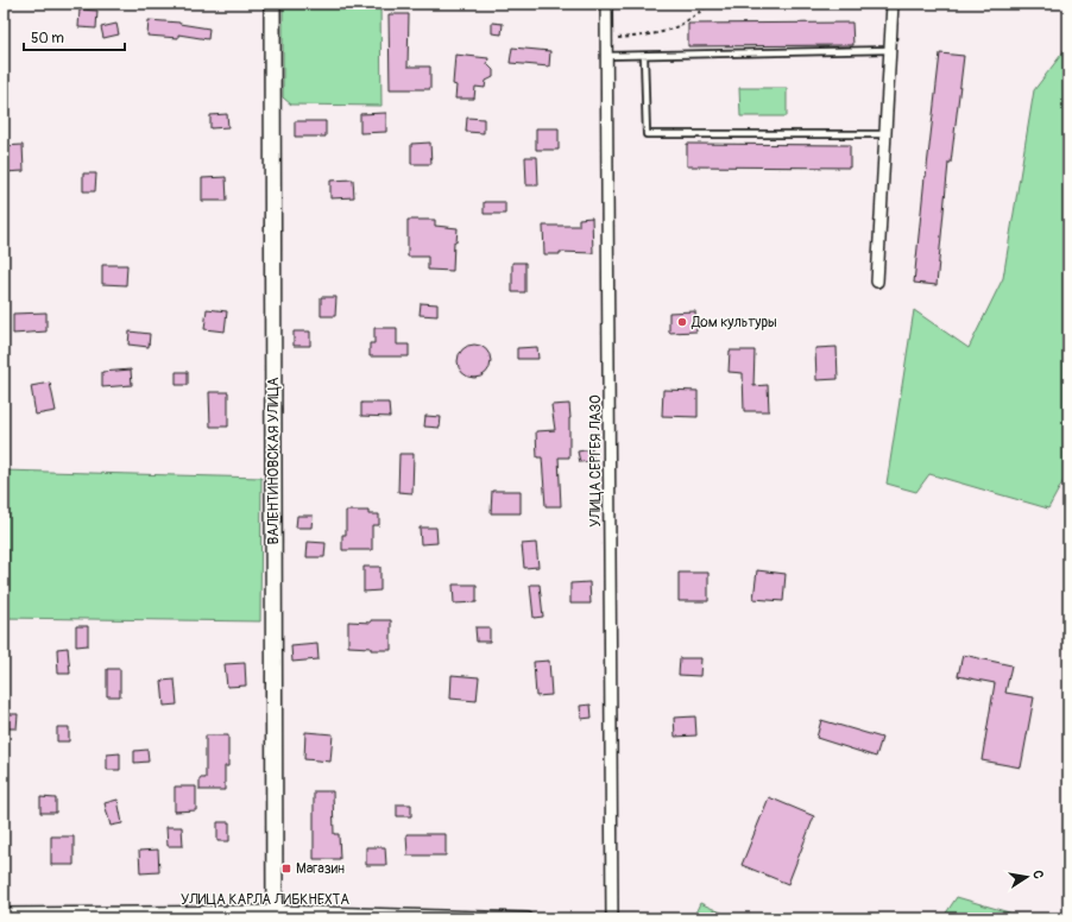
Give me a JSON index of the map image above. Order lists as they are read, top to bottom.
{
  "streets": {
    "main road": ["ВАЛЕНТИНОВСКАЯ УЛИЦА"],
    "street": ["УЛИЦА СЕРГЕЯ ЛАЗО", "УЛИЦА КАРЛА ЛИБКНЕХТА"]
  },
  "crossings": [
    ["ВАЛЕНТИНОВСКАЯ УЛИЦА", "УЛИЦА КАРЛА ЛИБКНЕХТА"]
  ],
  "places": {
    "other": ["Дом культуры"],
    "transit": ["Магазин"]
  },
  "scale_bar": "50 m",
  "north": "right"
}
